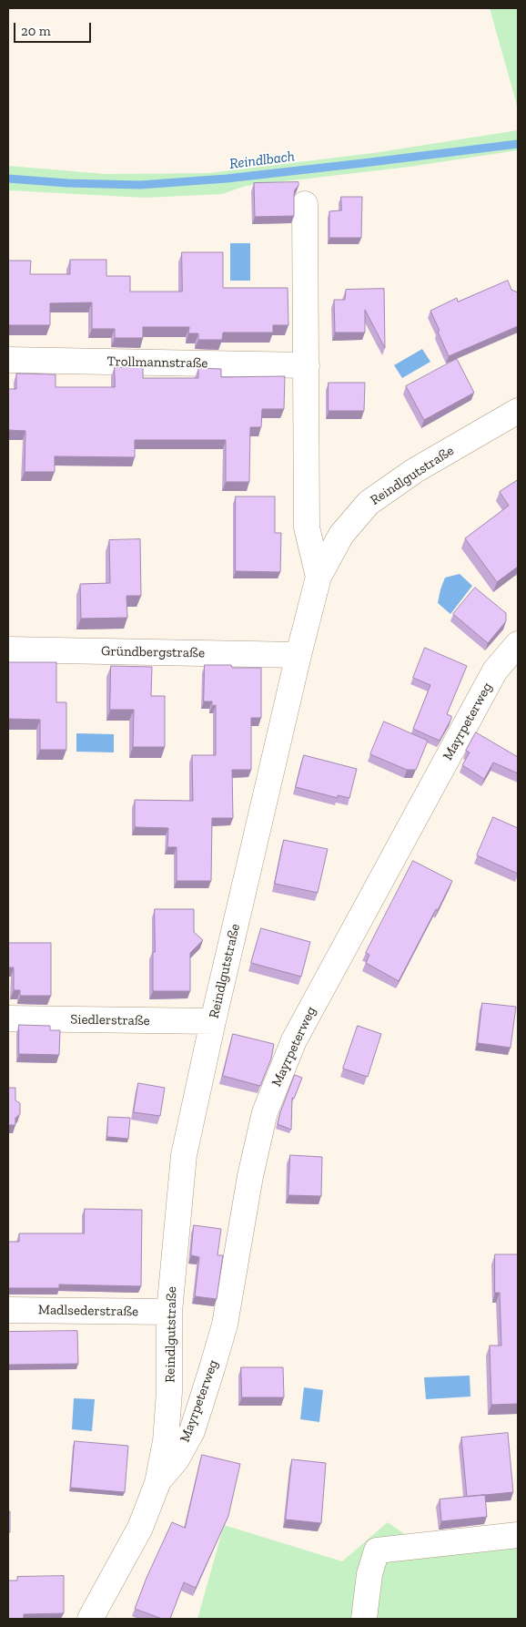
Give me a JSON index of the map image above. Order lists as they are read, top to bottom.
{
  "streets": {
    "street": [
      "Trollmannstraße",
      "Reindlgutstraße",
      "Gründbergstraße",
      "Mayrpeterweg",
      "Siedlerstraße",
      "Madlsederstraße"
    ]
  },
  "crossings": [
    ["Reindlgutstraße", "Gründbergstraße"],
    ["Reindlgutstraße", "Mayrpeterweg"],
    ["Reindlgutstraße", "Siedlerstraße"],
    ["Reindlgutstraße", "Madlsederstraße"]
  ],
  "water": ["Reindlbach"],
  "scale_bar": "20 m"
}
